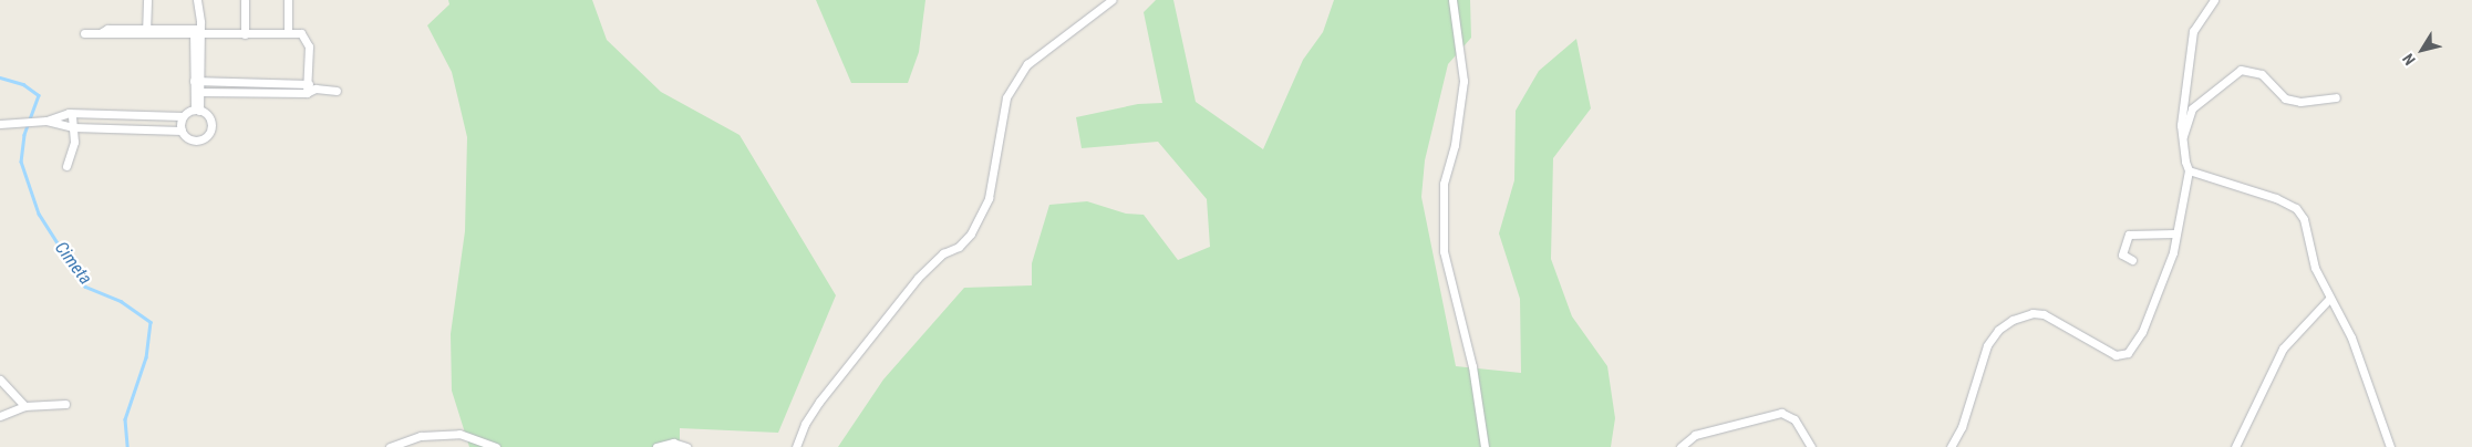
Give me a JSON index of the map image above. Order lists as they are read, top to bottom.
{
  "water": ["Cimeta"],
  "north": "bottom left"
}
